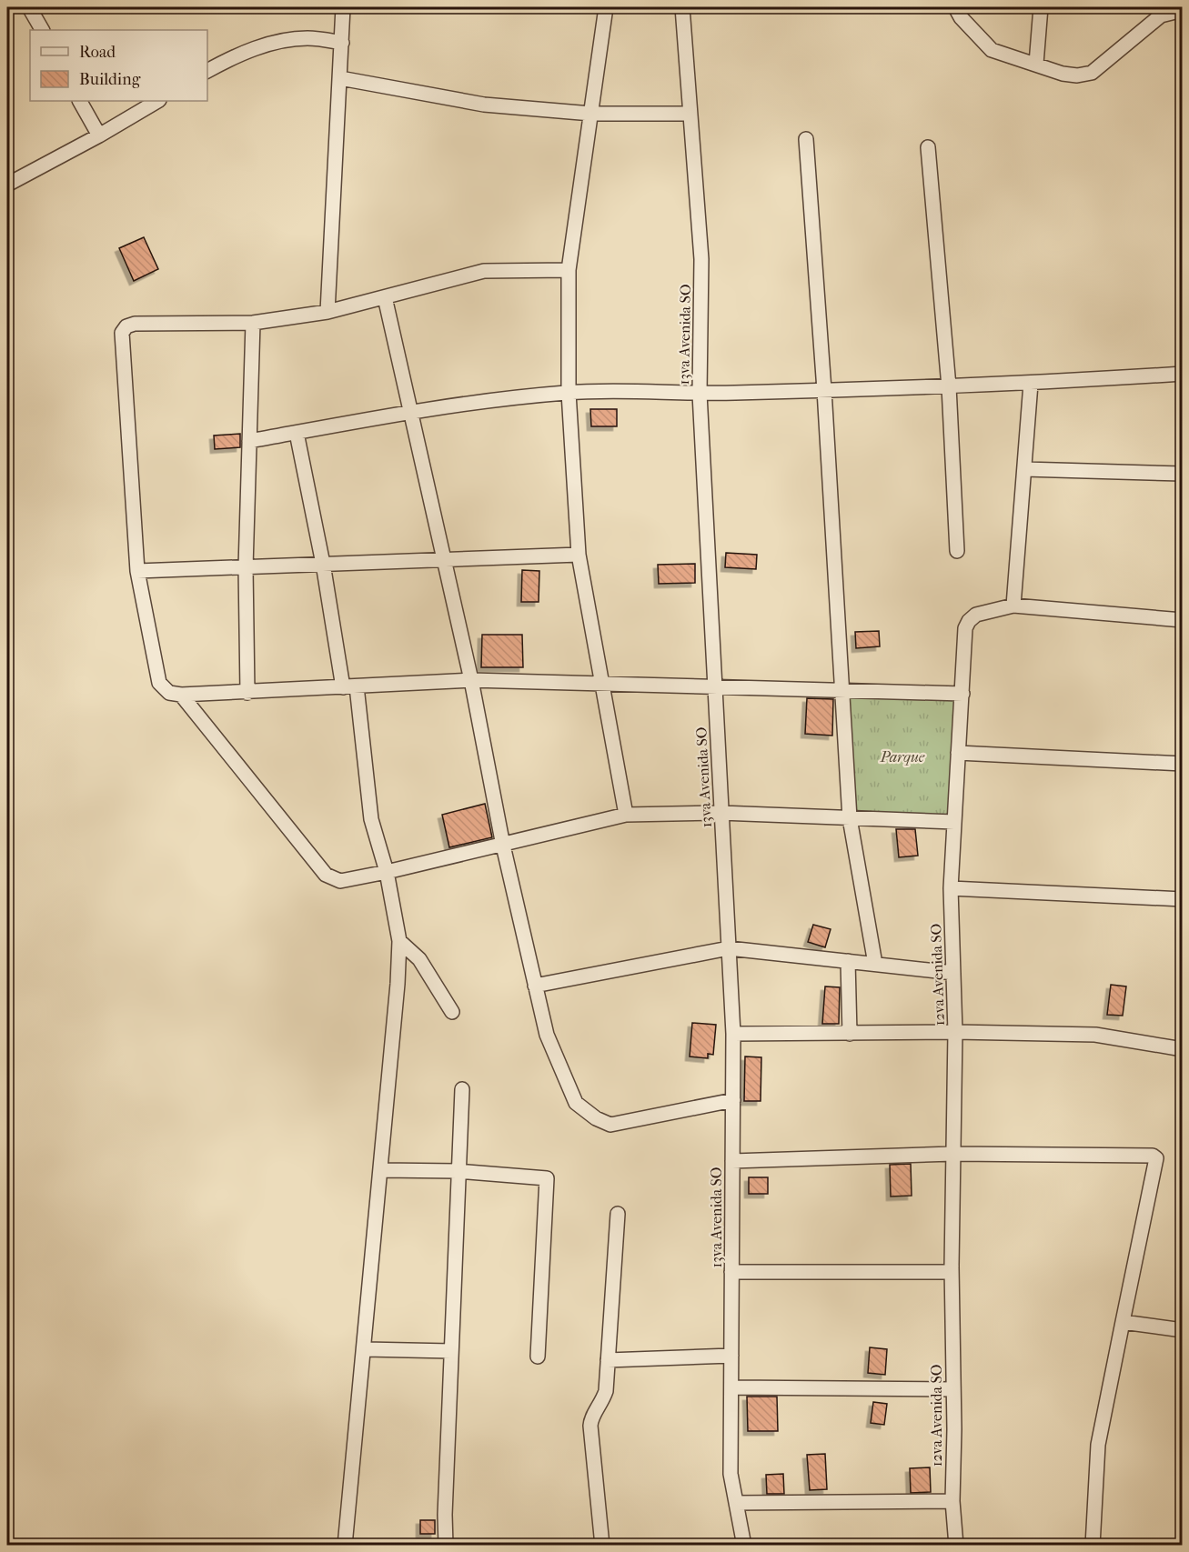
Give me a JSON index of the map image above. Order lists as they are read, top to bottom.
{
  "streets": {
    "street": ["13va Avenida SO", "12va Avenida SO"]
  },
  "parks": ["Parque"],
  "legend": ["Road", "Building"]
}
